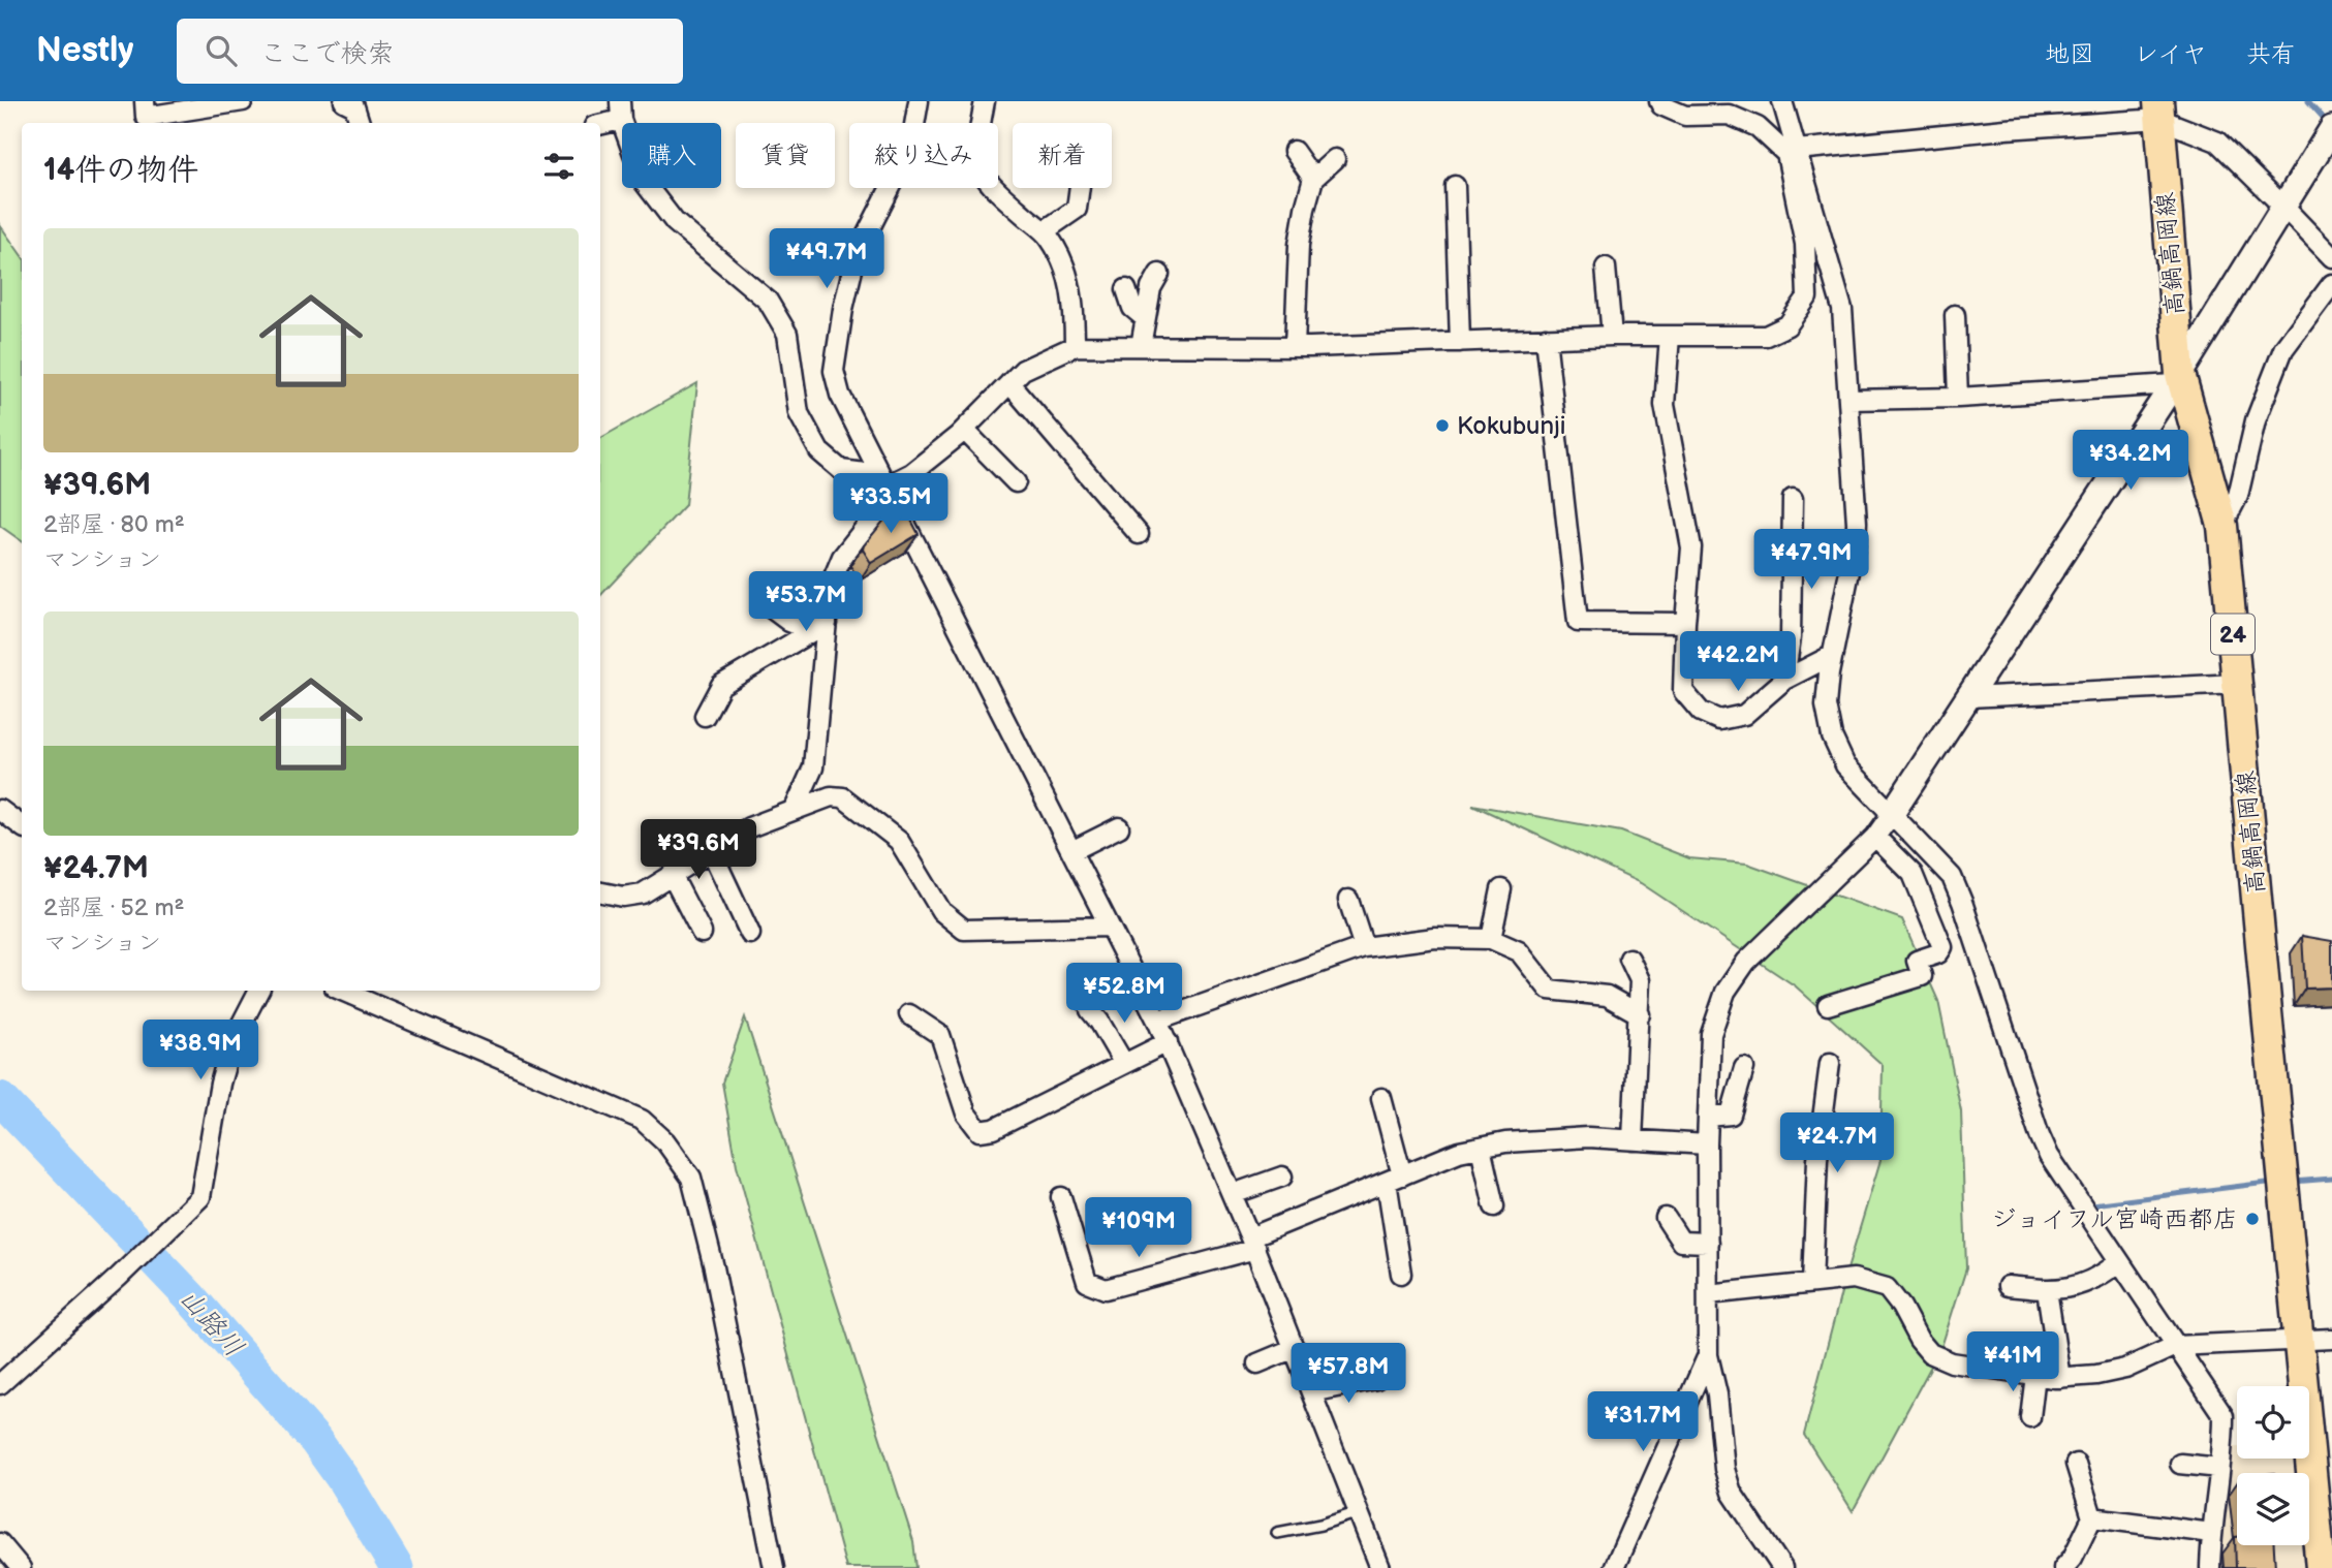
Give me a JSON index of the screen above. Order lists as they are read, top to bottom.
{
  "streets": {
    "main road": ["高鍋高岡線", "24"]
  },
  "water": ["山路川"],
  "places": ["Kokubunji", "ジョイフル宮崎西都店"],
  "page": {
    "header": "Nestly",
    "search": "ここで検索",
    "nav": ["地図", "レイヤ", "共有"],
    "chip": [
      "購入",
      "賃貸",
      "絞り込み",
      "新着"
    ],
    "heading": "14件の物件",
    "list": [
      {
        "name": "¥39.6M",
        "note": "2部屋 · 80 m² · マンション"
      },
      {
        "name": "¥24.7M",
        "note": "2部屋 · 52 m² · マンション"
      }
    ],
    "price": [
      "¥49.7M",
      "¥34.2M",
      "¥33.5M",
      "¥47.9M",
      "¥53.7M",
      "¥42.2M",
      "¥39.6M",
      "¥52.8M",
      "¥38.9M",
      "¥24.7M",
      "¥109M",
      "¥41M",
      "¥57.8M",
      "¥31.7M"
    ]
  }
}
